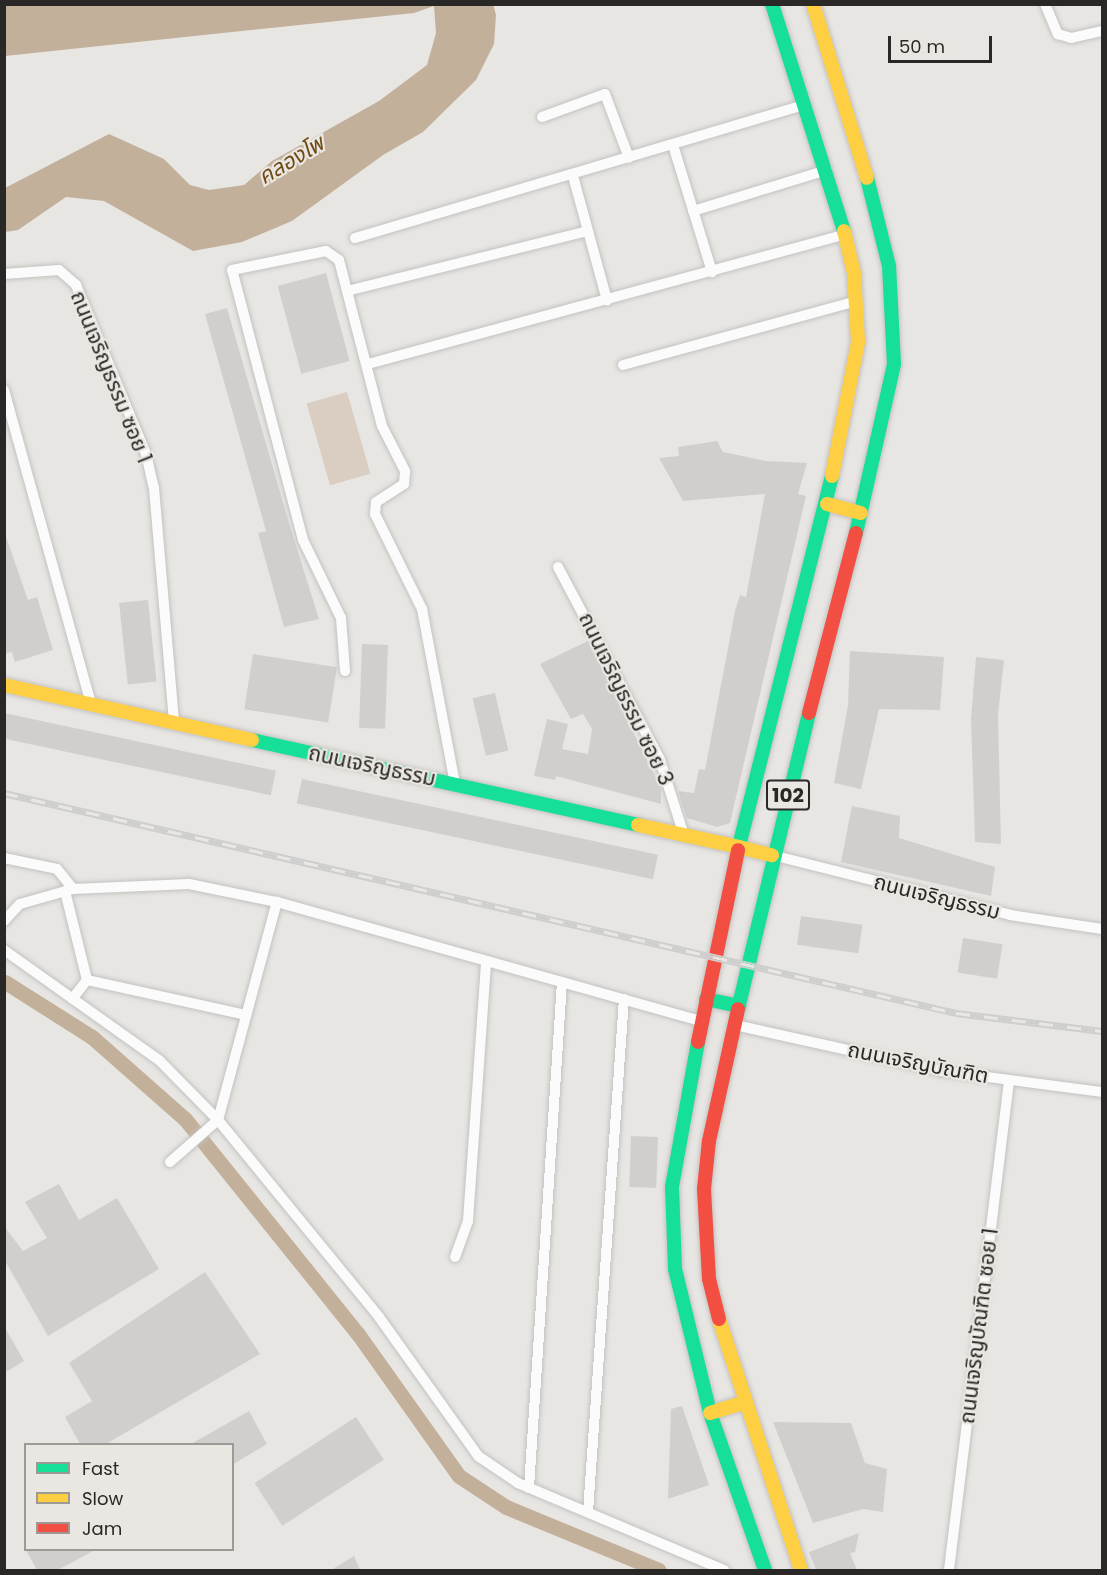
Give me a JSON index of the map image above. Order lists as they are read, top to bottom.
{
  "streets": {
    "main road": ["ถนนเจริญธรรม", "102"],
    "street": [
      "ถนนเจริญธรรม ซอย 1",
      "ถนนเจริญธรรม ซอย 3",
      "ถนนเจริญบัณฑิต",
      "ถนนเจริญบัณฑิต ซอย 1"
    ]
  },
  "crossings": [
    ["ถนนเจริญธรรม ซอย 1", "ถนนเจริญธรรม"],
    ["ถนนเจริญธรรม ซอย 3", "ถนนเจริญธรรม"],
    ["ถนนเจริญธรรม", "102"],
    ["102", "ถนนเจริญบัณฑิต"],
    ["ถนนเจริญบัณฑิต", "ถนนเจริญบัณฑิต ซอย 1"]
  ],
  "water": ["คลองโพ"],
  "legend": ["Fast", "Slow", "Jam"],
  "scale_bar": "50 m"
}
